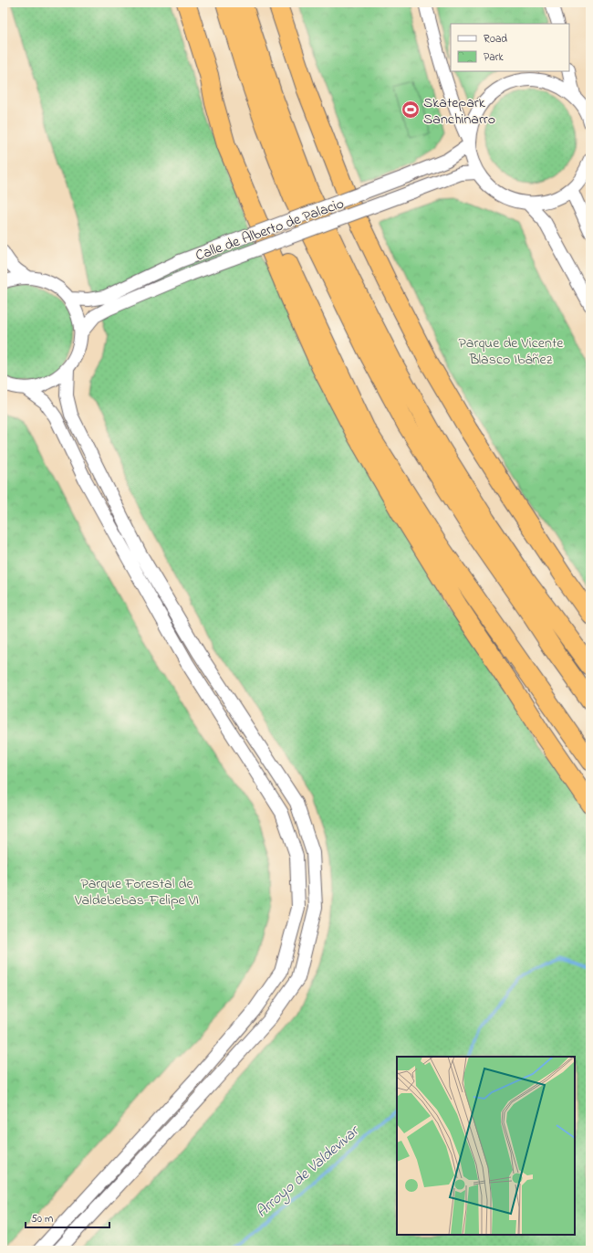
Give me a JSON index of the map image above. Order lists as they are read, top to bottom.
{
  "streets": {
    "street": ["Calle de Alberto de Palacio"]
  },
  "water": ["Arroyo de Valdevivar"],
  "parks": ["Parque de Vicente Blasco Ibáñez", "Parque Forestal de Valdebebas-Felipe VI"],
  "places": {
    "sports": ["Skatepark Sanchinarro"]
  },
  "legend": ["Road", "Park"],
  "scale_bar": "50 m"
}
